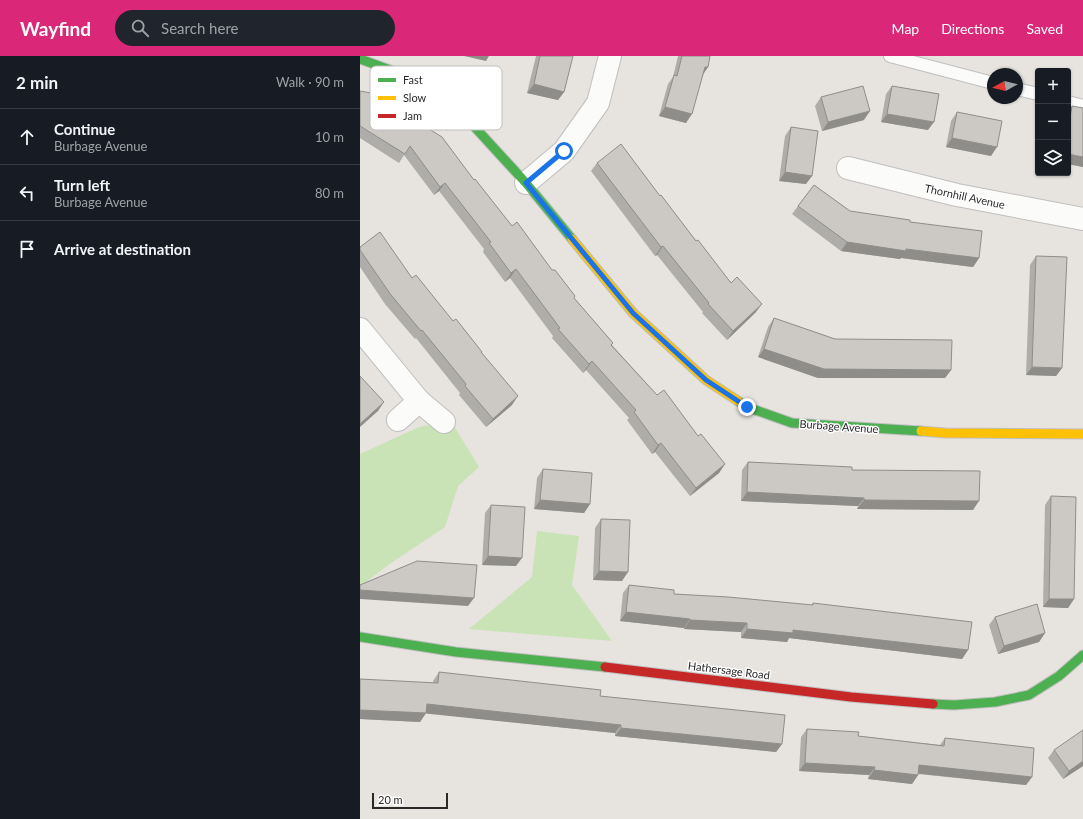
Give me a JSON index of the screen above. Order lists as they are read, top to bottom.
{
  "streets": {
    "street": ["Thornhill Avenue", "Burbage Avenue", "Hathersage Road"]
  },
  "legend": ["Fast", "Slow", "Jam"],
  "scale_bar": "20 m",
  "north": "left",
  "page": {
    "header": "Wayfind",
    "search": "Search here",
    "nav": ["Map", "Directions", "Saved"],
    "heading": ["2 min", "Walk · 90 m"],
    "map_buttons": ["+", "−"],
    "list": [
      ["Continue", "Burbage Avenue", "10 m"],
      ["Turn left", "Burbage Avenue", "80 m"],
      "Arrive at destination"
    ],
    "scale": "20 m"
  }
}
